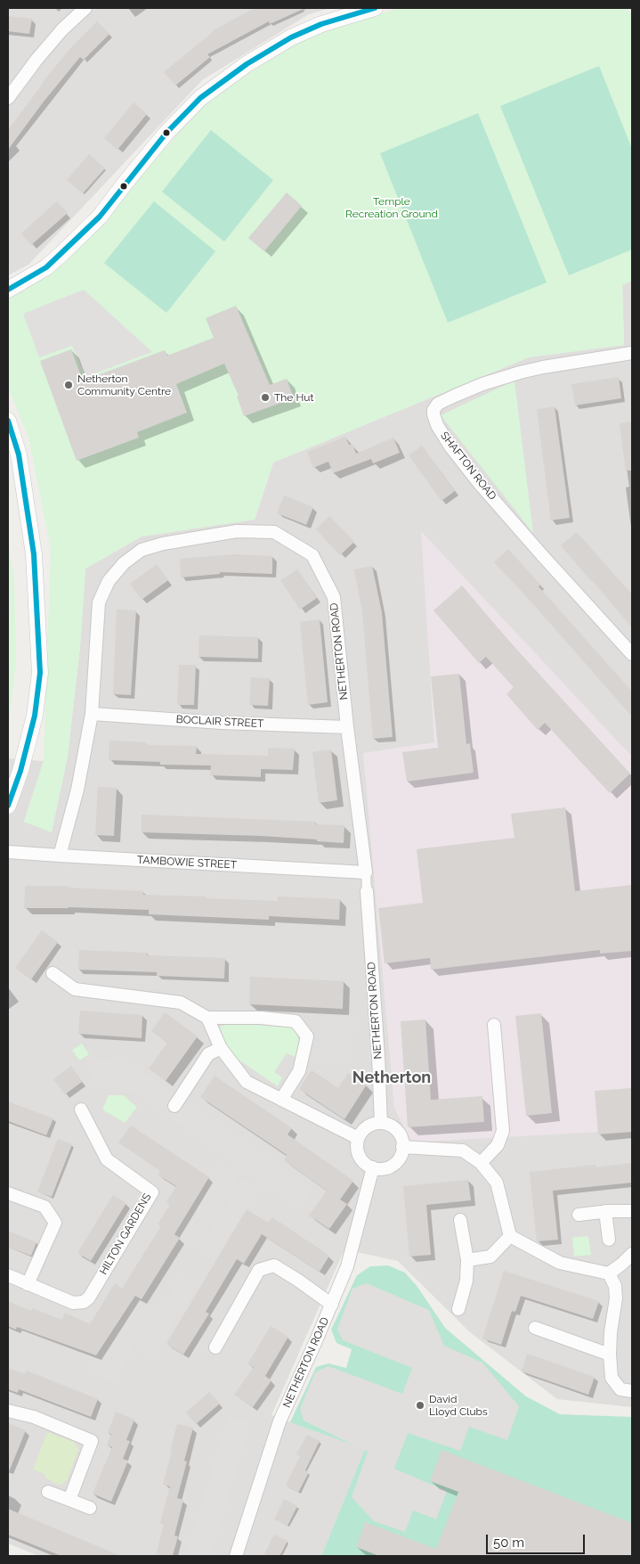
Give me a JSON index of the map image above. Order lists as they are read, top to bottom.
{
  "streets": {
    "street": [
      "SHAFTON ROAD",
      "NETHERTON ROAD",
      "BOCLAIR STREET",
      "TAMBOWIE STREET",
      "HILTON GARDENS"
    ]
  },
  "crossings": [
    ["NETHERTON ROAD", "BOCLAIR STREET"],
    ["NETHERTON ROAD", "TAMBOWIE STREET"]
  ],
  "districts": ["Netherton"],
  "parks": ["Temple Recreation Ground"],
  "places": ["Netherton Community Centre", "The Hut", "David Lloyd Clubs"],
  "scale_bar": "50 m"
}
